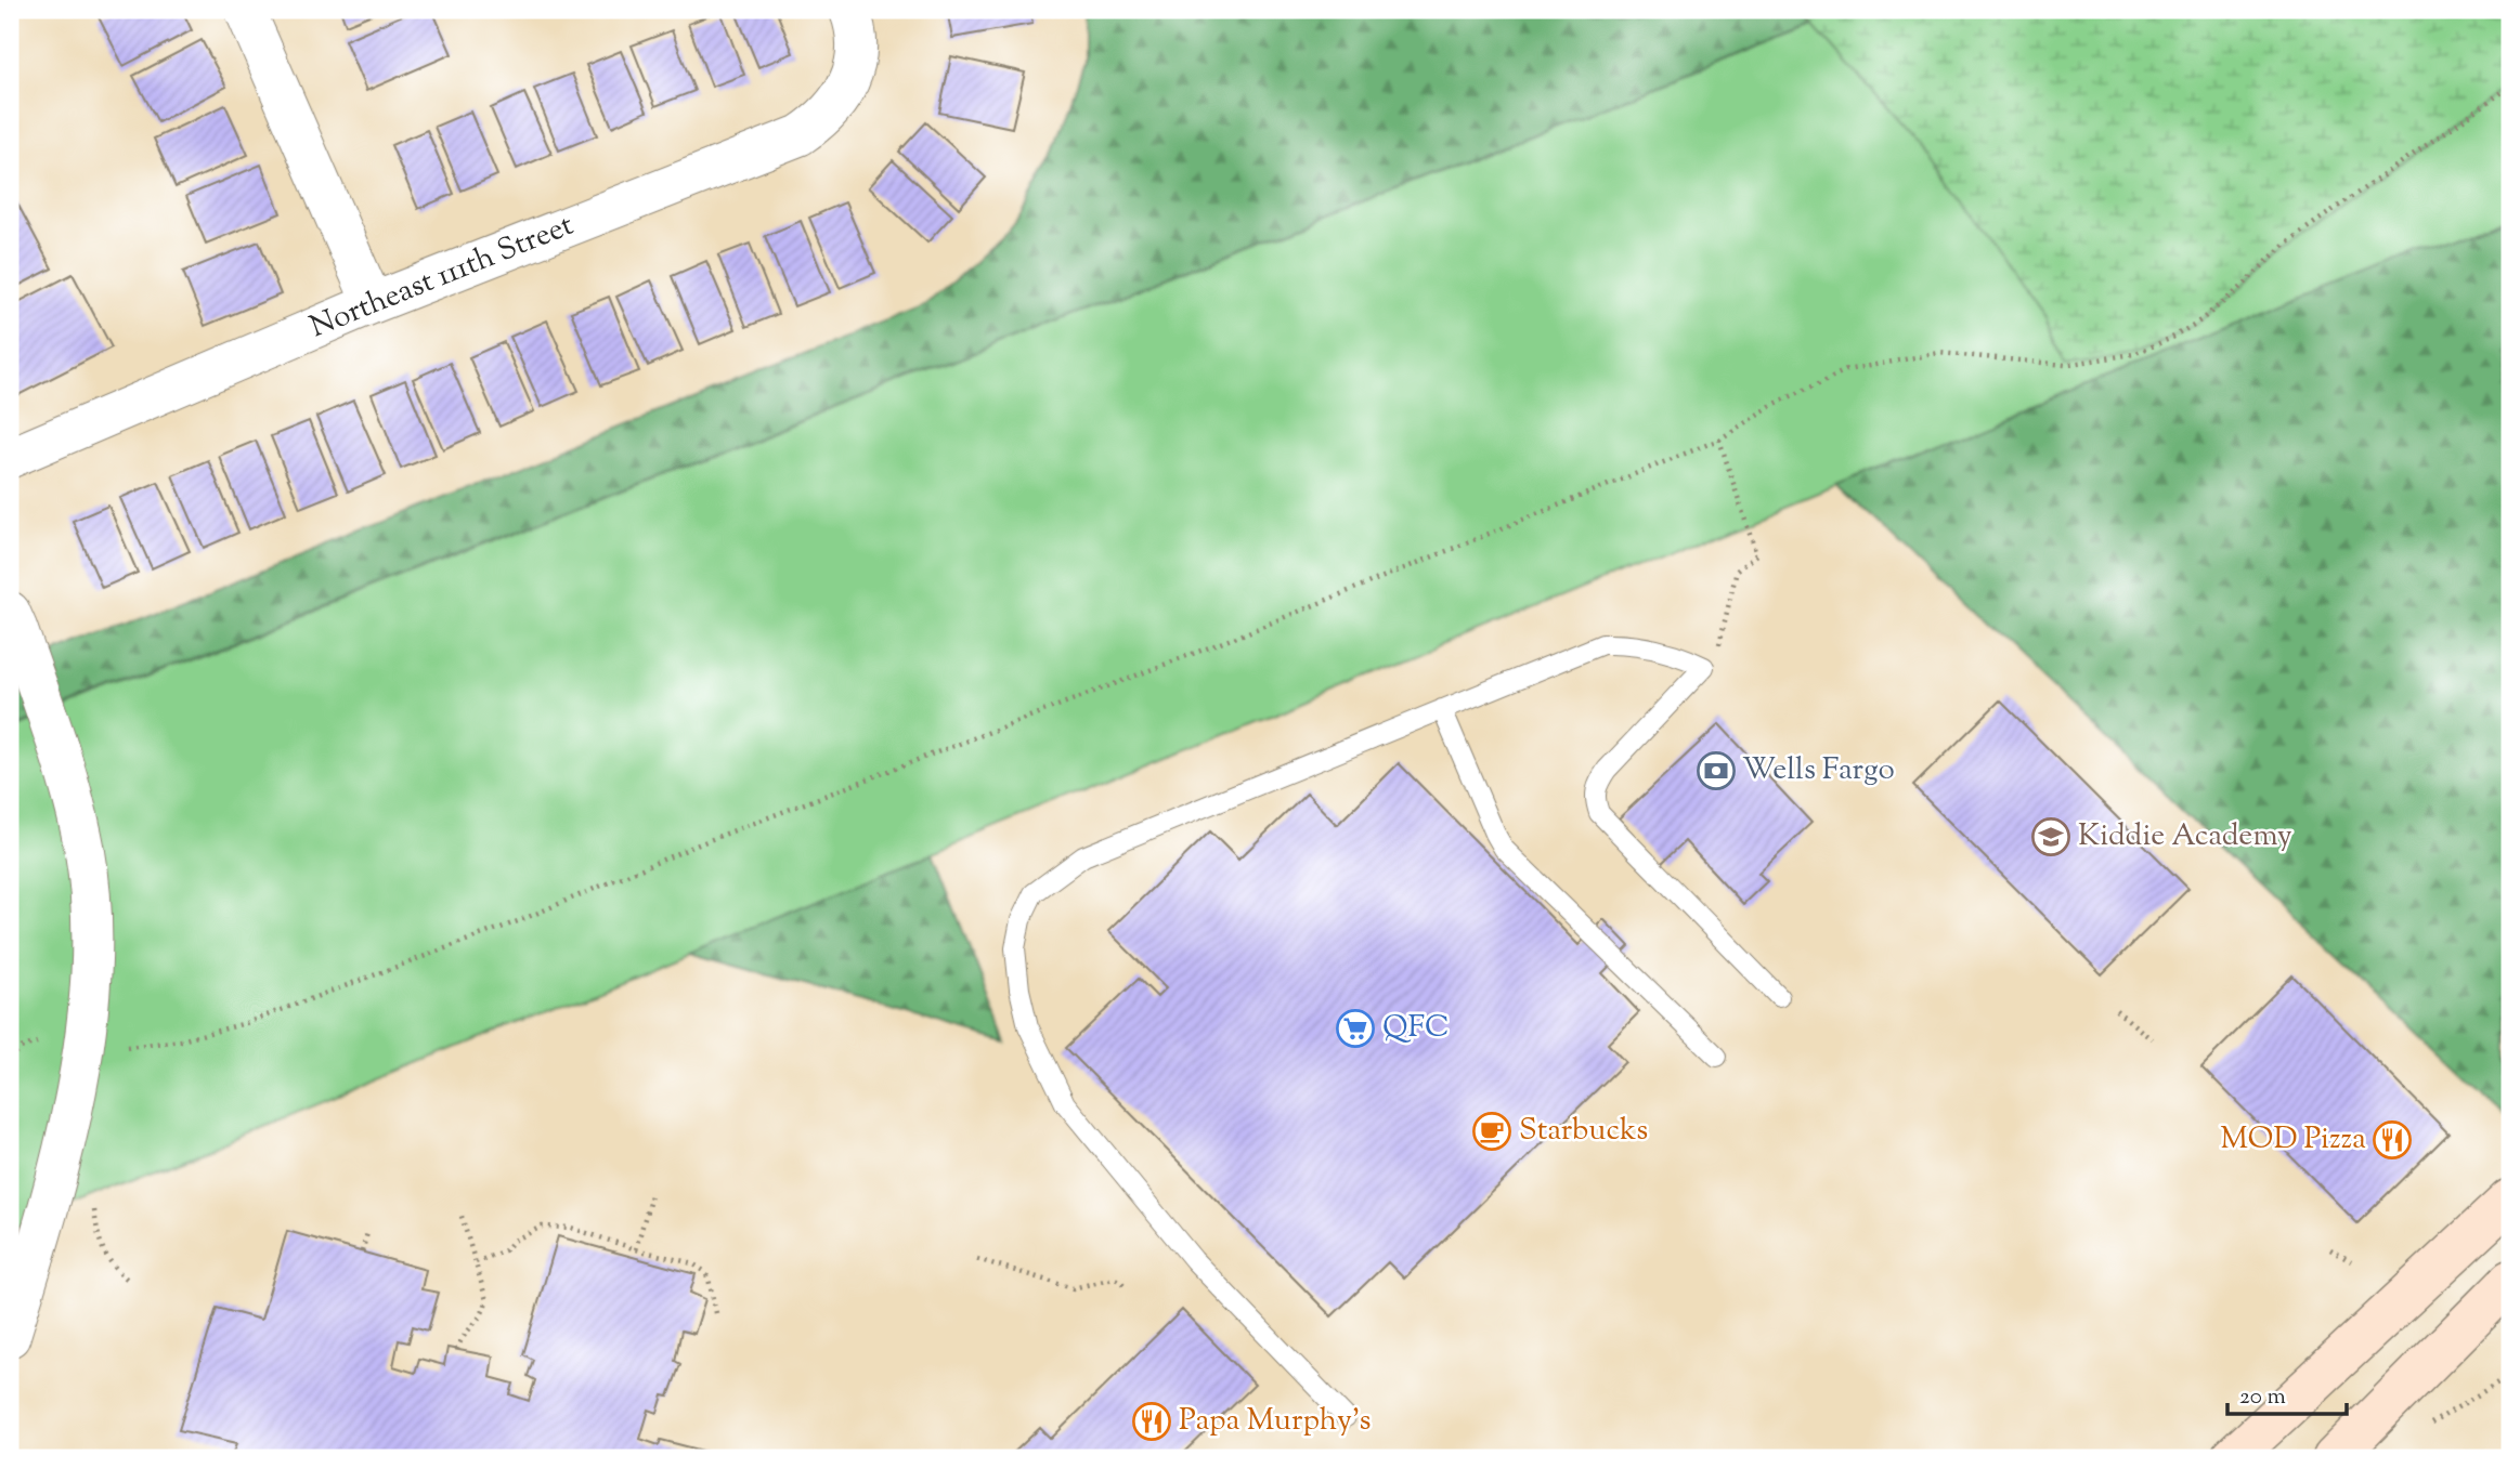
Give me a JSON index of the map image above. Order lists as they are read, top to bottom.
{
  "streets": {
    "street": ["Northeast 111th Street"]
  },
  "places": {
    "bank": ["Wells Fargo"],
    "school or university": ["Kiddie Academy"],
    "supermarket": ["QFC"],
    "cafe": ["Starbucks"],
    "restaurant": ["MOD Pizza", "Papa Murphy's"]
  },
  "scale_bar": "20 m"
}
